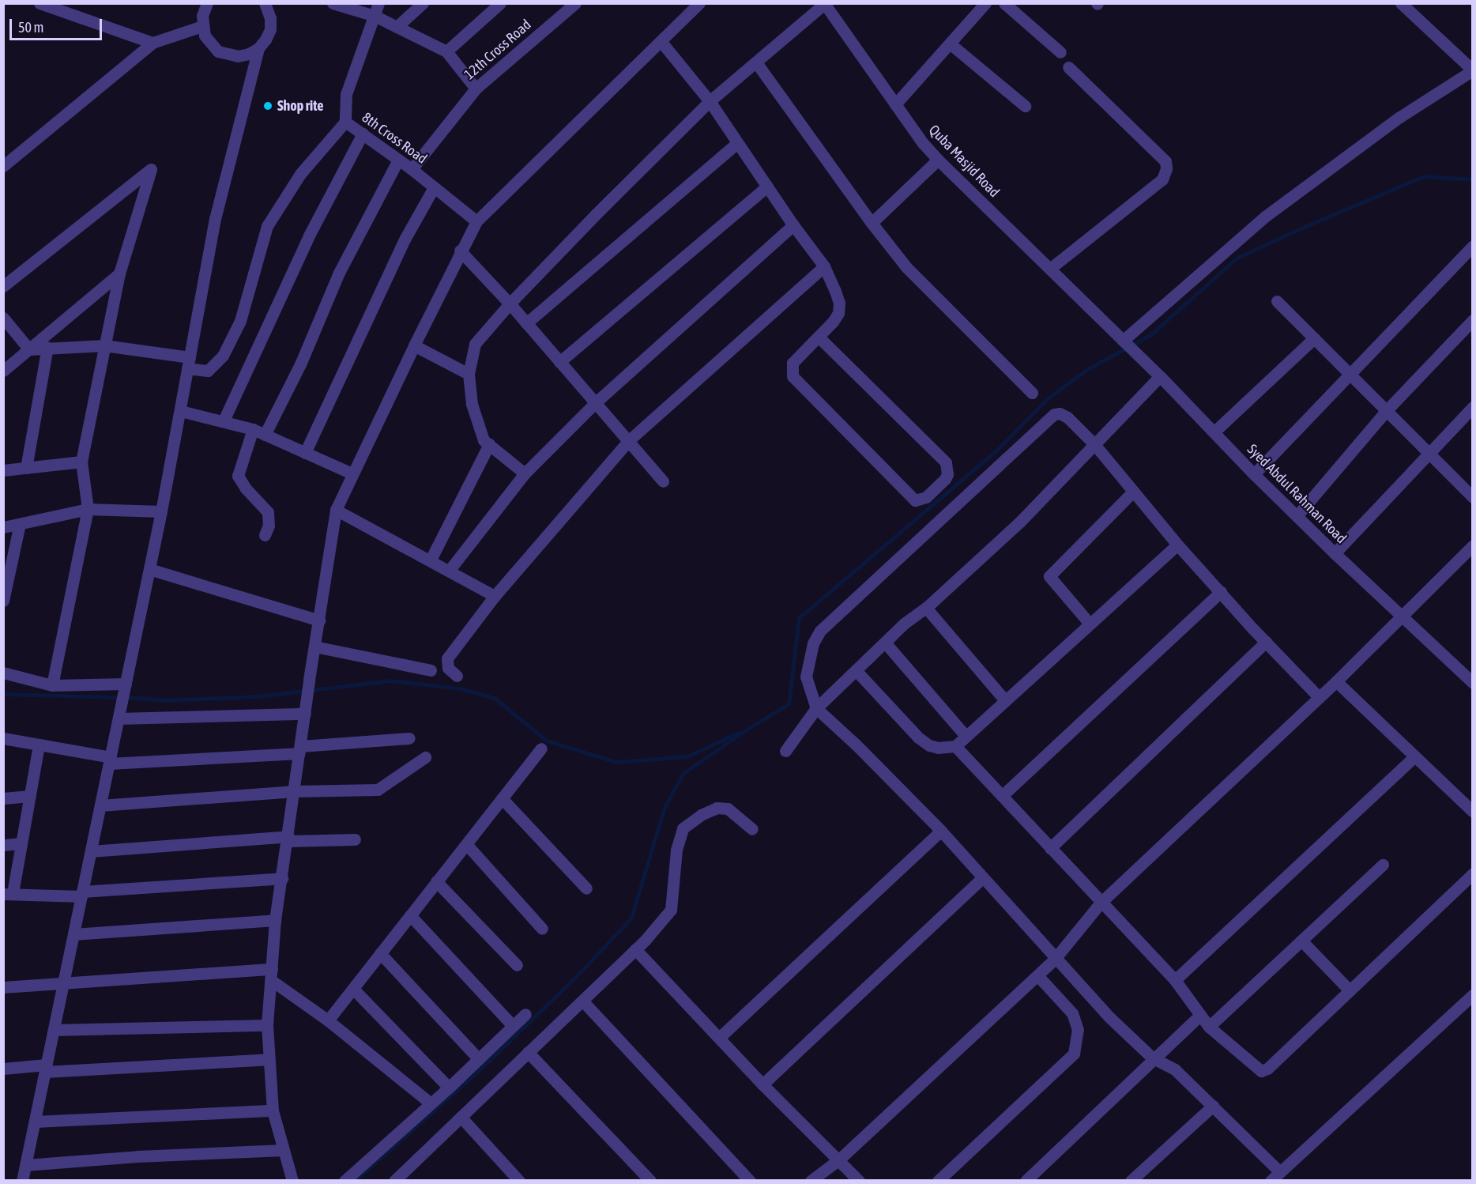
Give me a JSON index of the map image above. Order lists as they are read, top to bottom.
{
  "streets": {
    "street": [
      "12th Cross Road",
      "8th Cross Road",
      "Quba Masjid Road",
      "Syed Abdul Rahman Road"
    ]
  },
  "crossings": [
    ["12th Cross Road", "8th Cross Road"],
    ["Quba Masjid Road", "Syed Abdul Rahman Road"]
  ],
  "places": ["Shop rite"],
  "scale_bar": "50 m"
}
